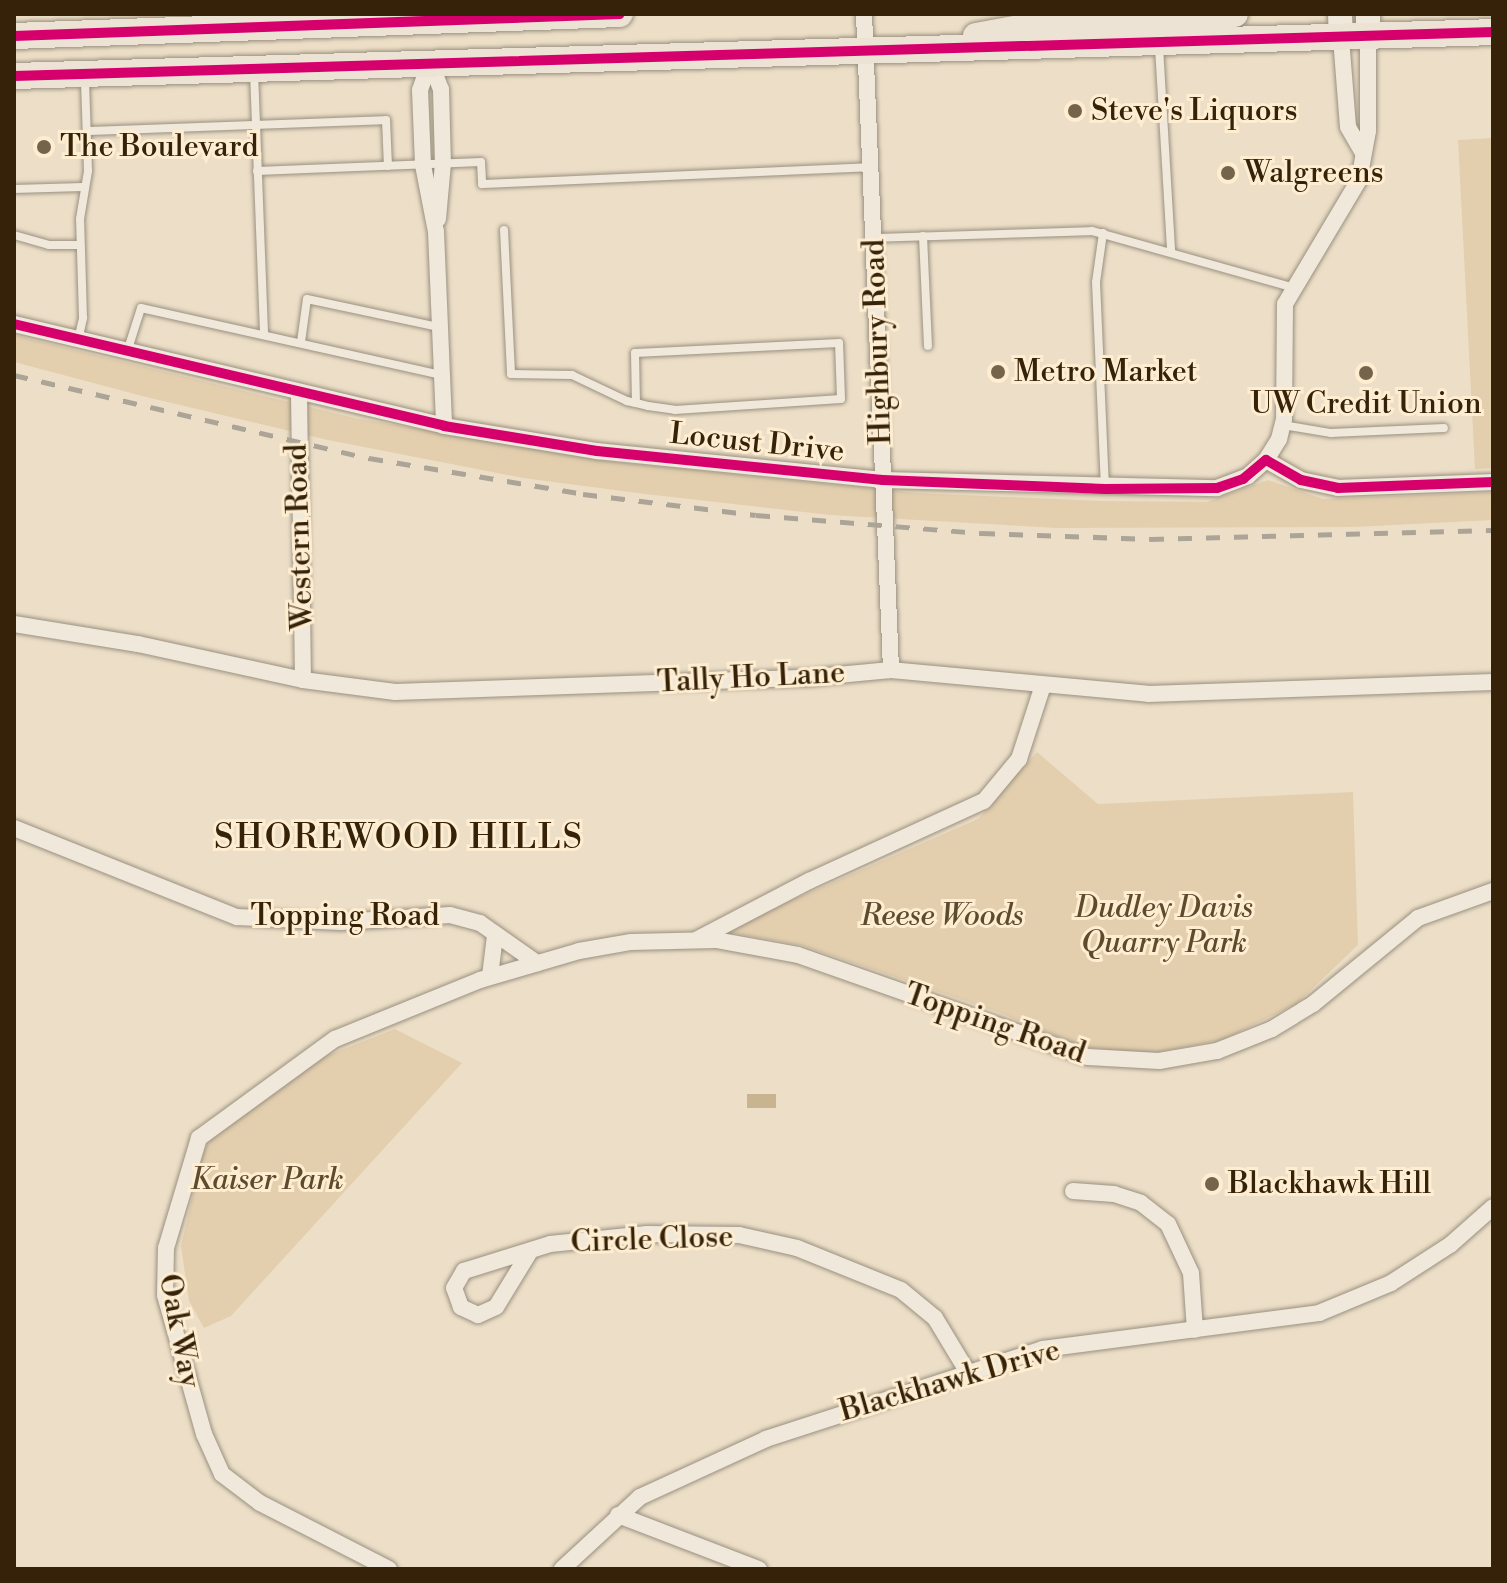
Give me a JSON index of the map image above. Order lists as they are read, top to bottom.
{
  "streets": {
    "street": [
      "Highbury Road",
      "Locust Drive",
      "Western Road",
      "Tally Ho Lane",
      "Topping Road",
      "Circle Close",
      "Oak Way",
      "Blackhawk Drive"
    ]
  },
  "crossings": [
    ["Highbury Road", "Locust Drive"],
    ["Highbury Road", "Tally Ho Lane"],
    ["Locust Drive", "Western Road"],
    ["Western Road", "Tally Ho Lane"],
    ["Topping Road", "Oak Way"],
    ["Circle Close", "Blackhawk Drive"]
  ],
  "districts": ["SHOREWOOD HILLS"],
  "parks": ["Dudley Davis Quarry Park", "Reese Woods", "Kaiser Park"],
  "places": [
    "Steve's Liquors",
    "The Boulevard",
    "Walgreens",
    "Metro Market",
    "UW Credit Union",
    "Blackhawk Hill"
  ]
}
